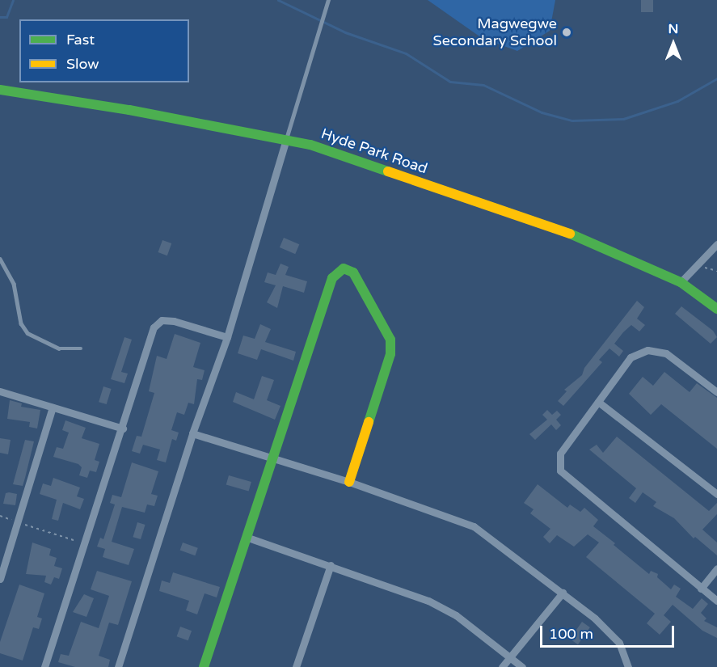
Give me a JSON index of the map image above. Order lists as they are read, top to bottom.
{
  "streets": {
    "street": ["Hyde Park Road"]
  },
  "places": ["Magwegwe Secondary School"],
  "legend": ["Fast", "Slow"],
  "scale_bar": "100 m",
  "north": "top"
}
